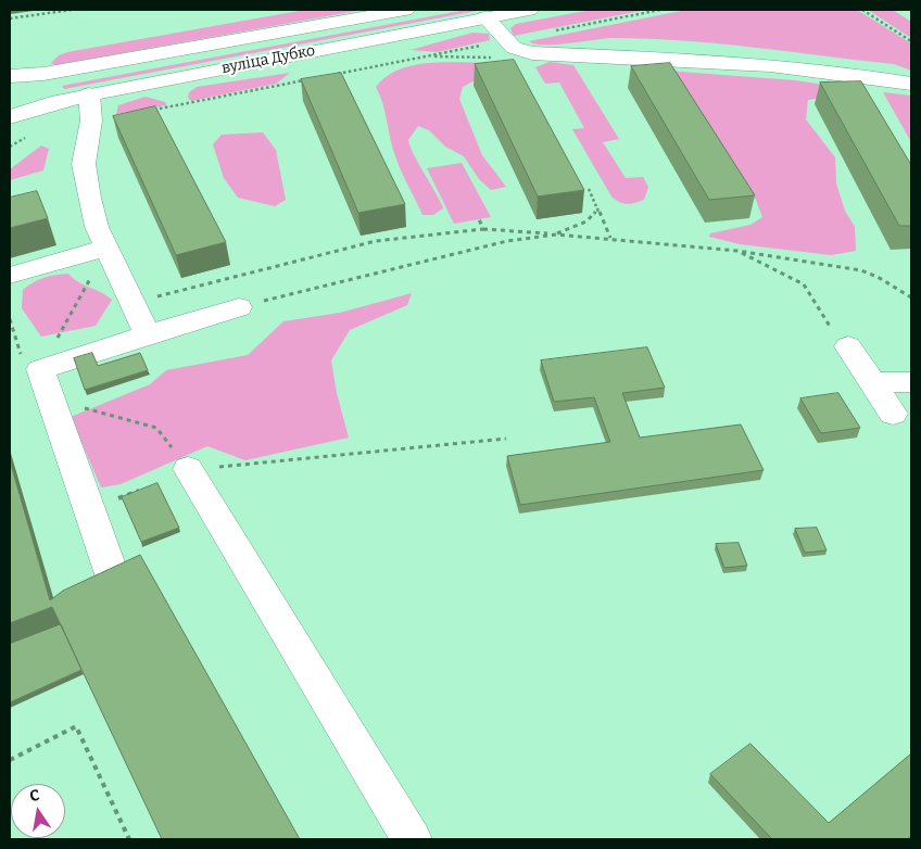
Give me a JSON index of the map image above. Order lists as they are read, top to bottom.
{
  "streets": {
    "main road": ["вуліца Дубко"]
  },
  "north": "top"
}
